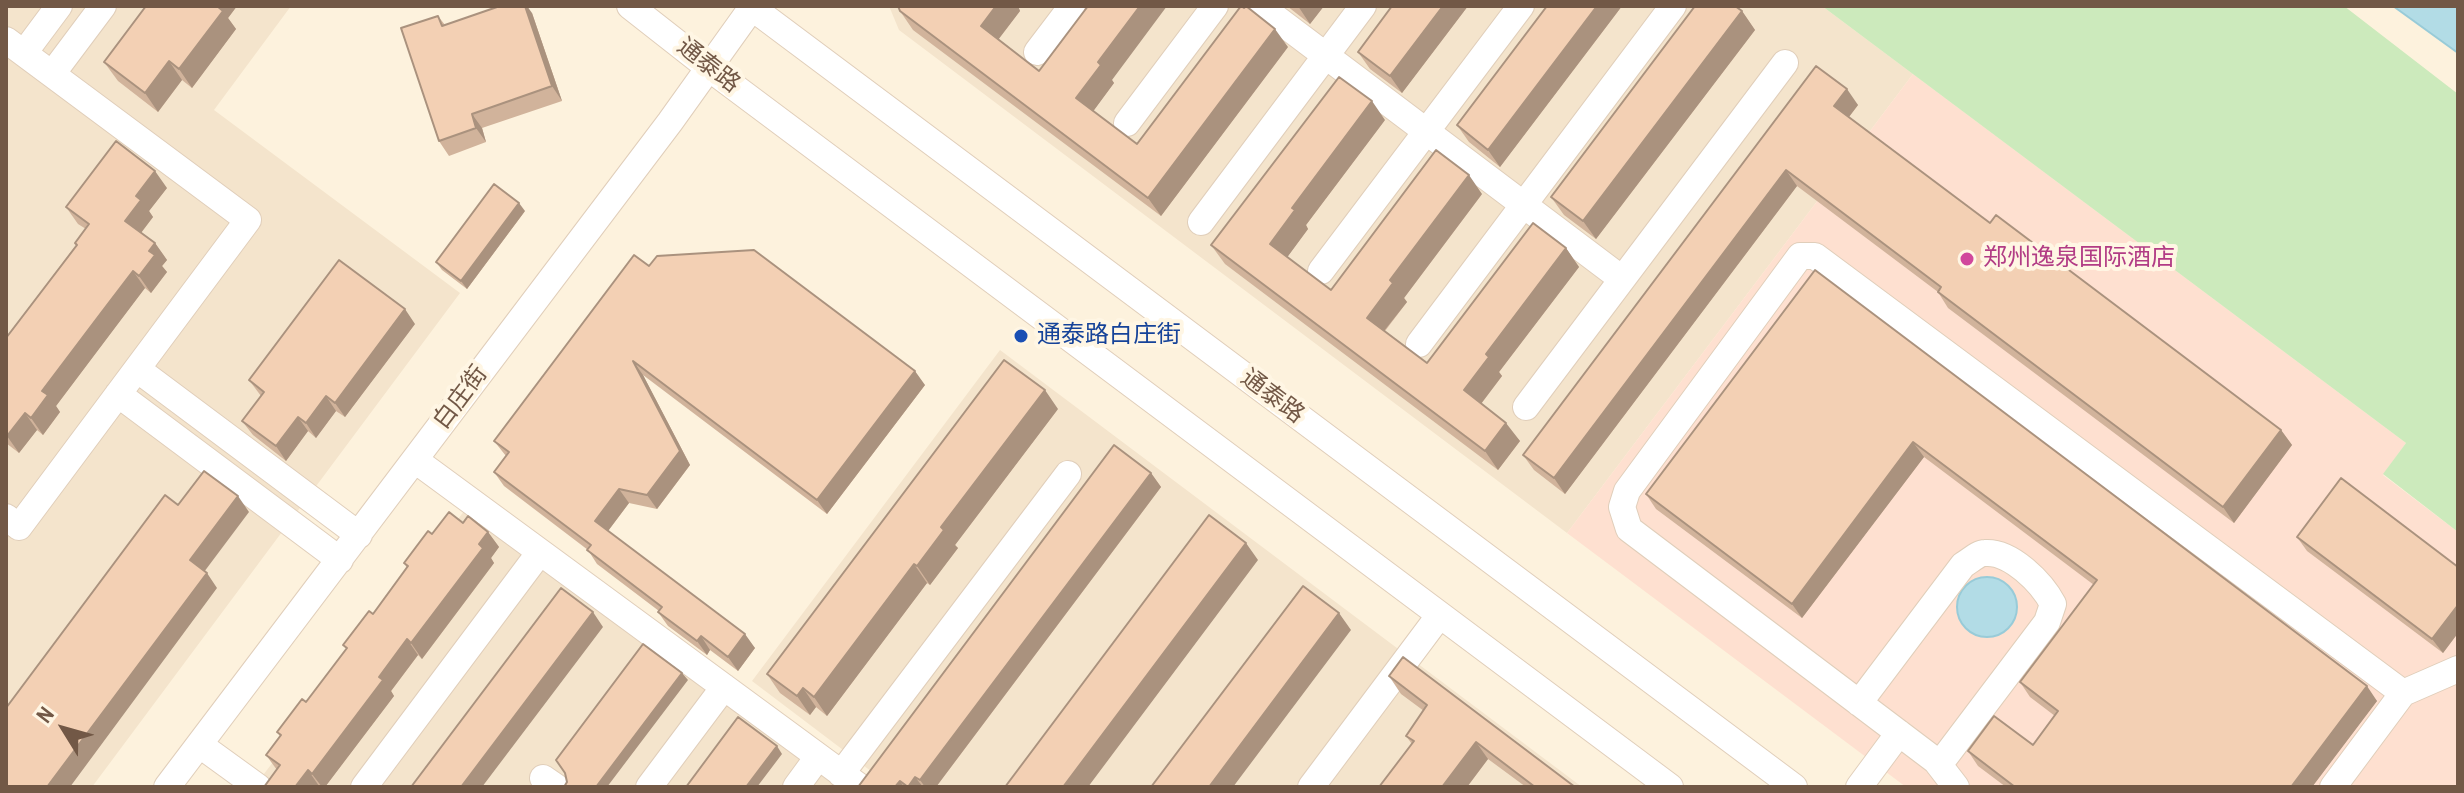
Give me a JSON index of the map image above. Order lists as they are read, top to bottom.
{
  "streets": {
    "street": ["通泰路", "白庄街"]
  },
  "crossings": [
    ["通泰路", "白庄街"]
  ],
  "places": ["郑州逸泉国际酒店", "通泰路白庄街"],
  "north": "top left"
}
